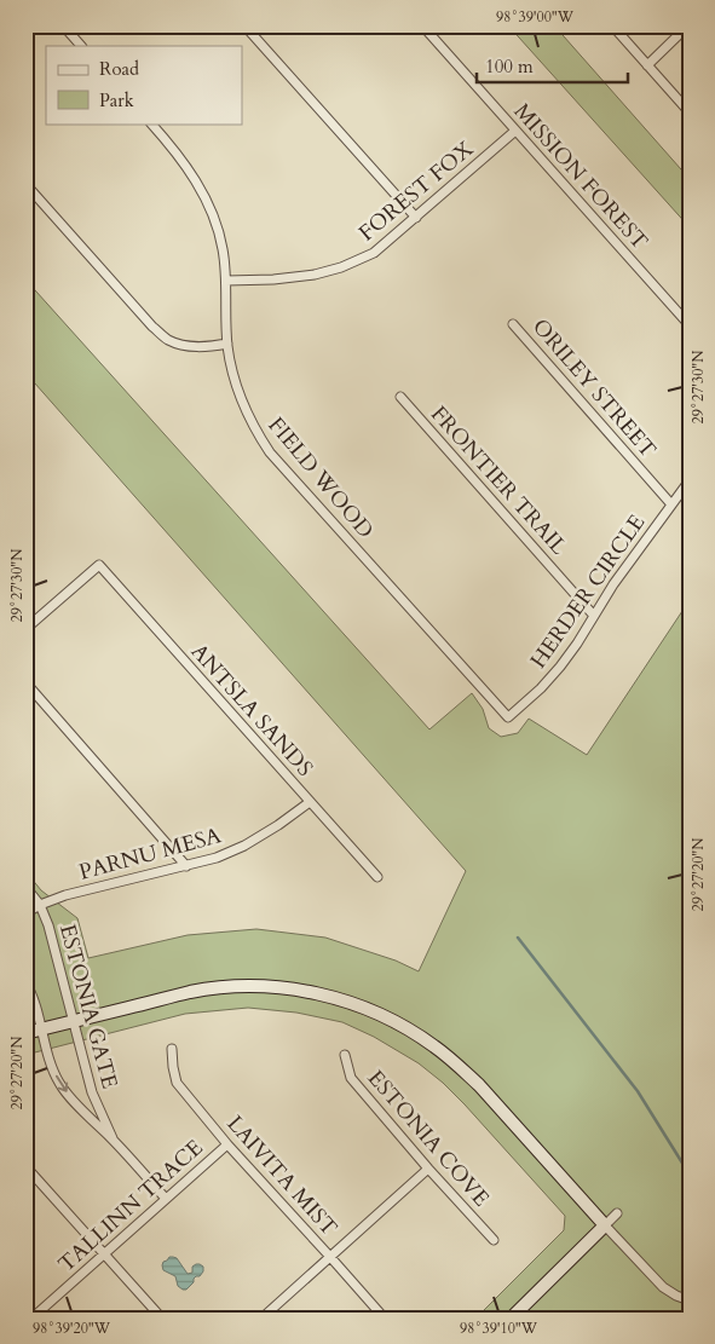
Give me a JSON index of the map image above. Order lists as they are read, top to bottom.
{
  "streets": {
    "street": [
      "MISSION FOREST",
      "FOREST FOX",
      "ORILEY STREET",
      "FIELD WOOD",
      "FRONTIER TRAIL",
      "HERDER CIRCLE",
      "ANTSLA SANDS",
      "PARNU MESA",
      "ESTONIA GATE",
      "ESTONIA COVE",
      "LAIVITA MIST",
      "TALLINN TRACE"
    ]
  },
  "crossings": [
    ["MISSION FOREST", "FOREST FOX"],
    ["FOREST FOX", "FIELD WOOD"],
    ["ORILEY STREET", "HERDER CIRCLE"],
    ["FIELD WOOD", "HERDER CIRCLE"],
    ["FRONTIER TRAIL", "HERDER CIRCLE"],
    ["ANTSLA SANDS", "PARNU MESA"],
    ["PARNU MESA", "ESTONIA GATE"],
    ["ESTONIA GATE", "TALLINN TRACE"],
    ["LAIVITA MIST", "TALLINN TRACE"]
  ],
  "legend": ["Road", "Park"],
  "scale_bar": "100 m",
  "coordinates": [
    "98°39'00\"W",
    "29°27'30\"N",
    "29°27'20\"N",
    "98°39'20\"W",
    "98°39'10\"W"
  ]
}
